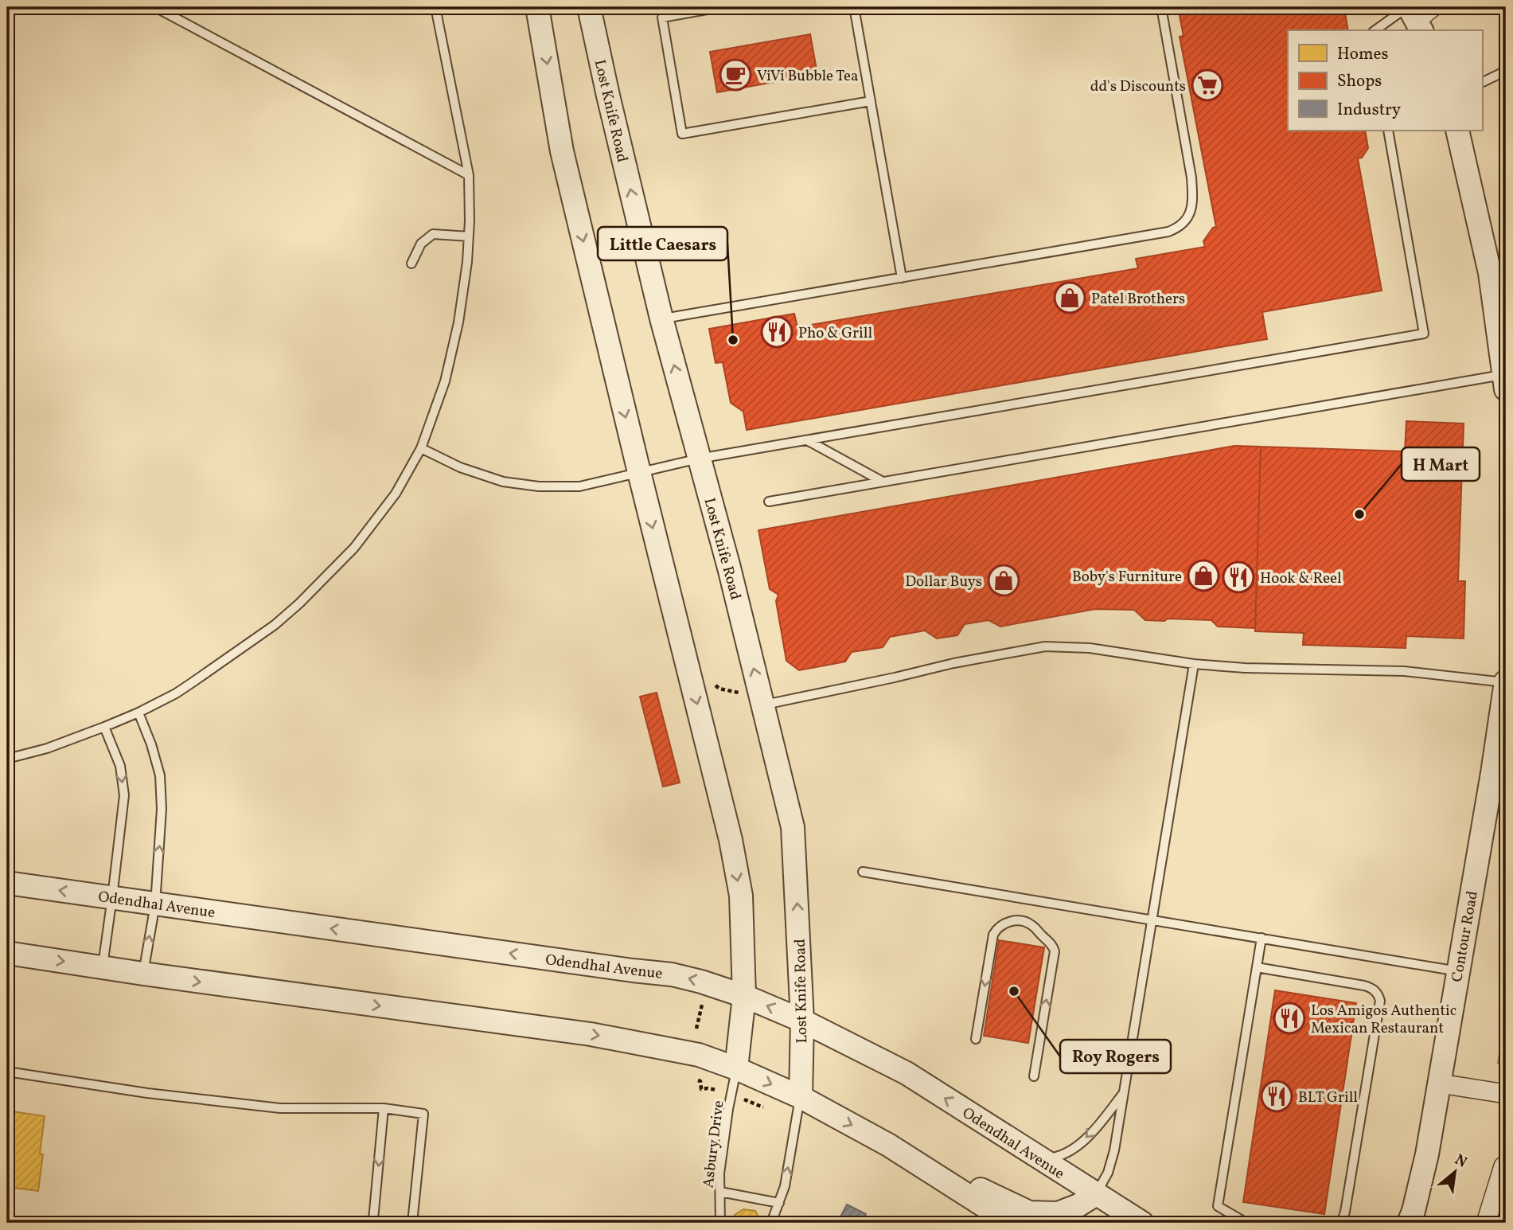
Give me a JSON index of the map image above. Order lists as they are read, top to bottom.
{
  "streets": {
    "street": ["Lost Knife Road", "Odendhal Avenue", "Contour Road"],
    "lane": ["Asbury Drive"]
  },
  "crossings": [
    ["Lost Knife Road", "Odendhal Avenue"]
  ],
  "places": {
    "cafe": ["ViVi Bubble Tea"],
    "supermarket": ["dd's Discounts"],
    "shop": ["Patel Brothers", "Boby's Furniture", "Dollar Buys"],
    "restaurant": [
      "Pho & Grill",
      "Hook & Reel",
      "Los Amigos Authentic Mexican Restaurant",
      "BLT Grill"
    ],
    "other": ["Little Caesars", "H Mart", "Roy Rogers"]
  },
  "legend": ["Homes", "Shops", "Industry"],
  "north": "top right"
}
